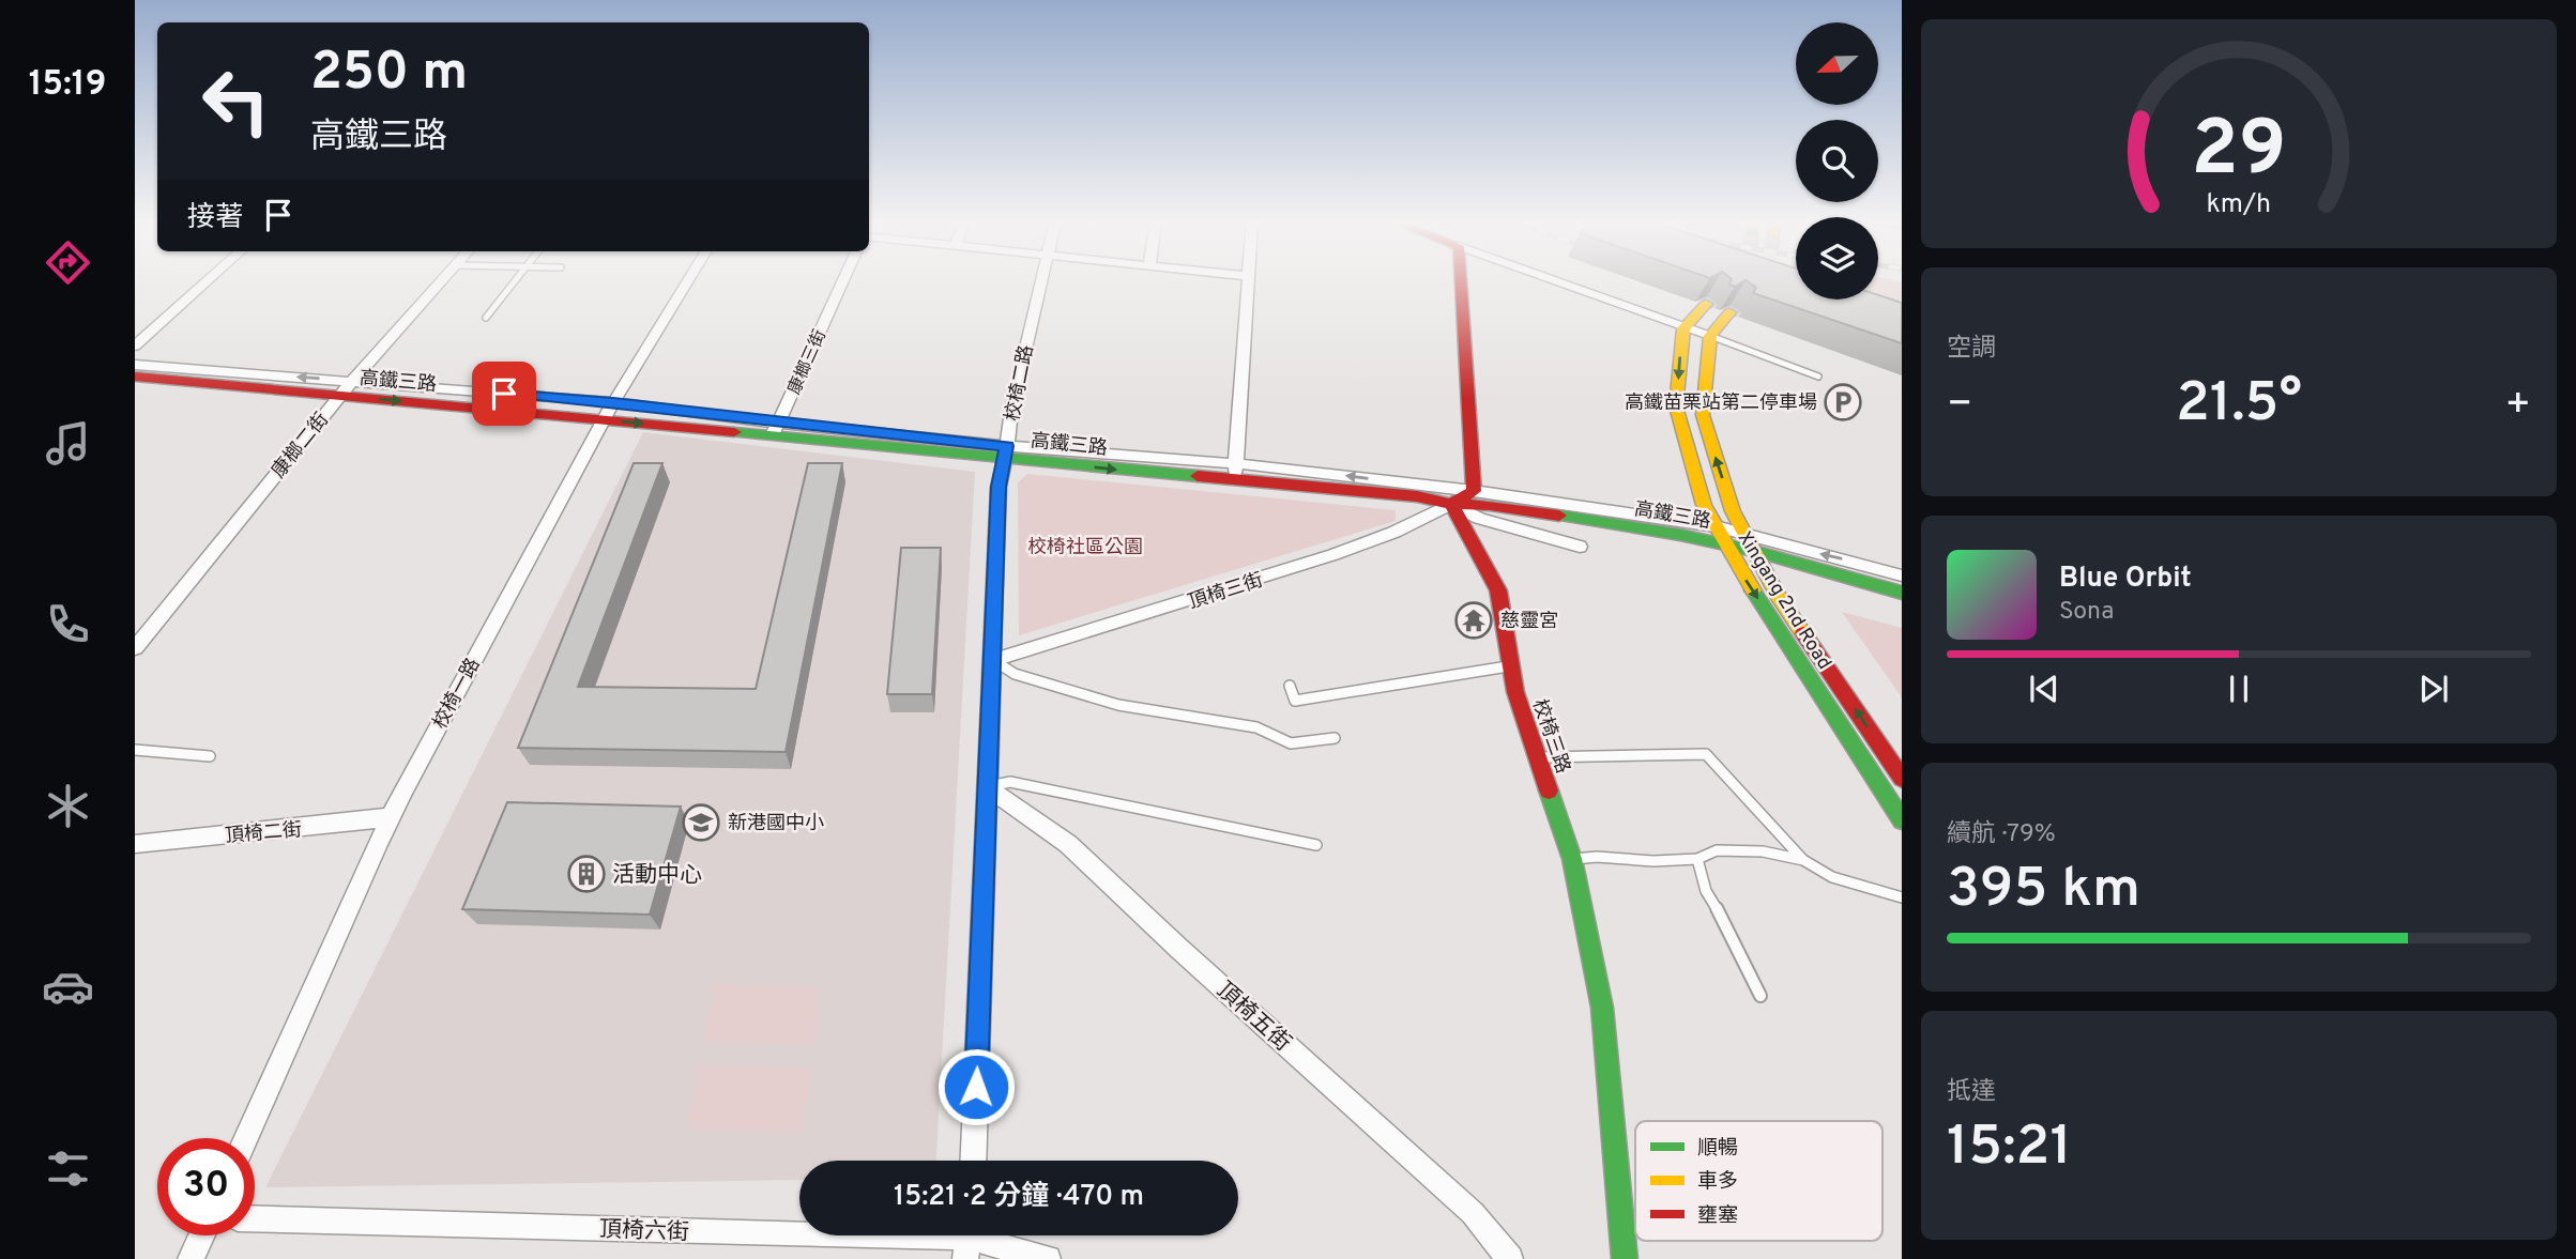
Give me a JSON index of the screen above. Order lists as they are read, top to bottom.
{
  "streets": {
    "street": [
      "康榔三街",
      "高鐵三路",
      "校椅二路",
      "康榔二街",
      "頂椅三街",
      "Xingang 2nd Road",
      "校椅一路",
      "校椅三路",
      "頂椅二街",
      "頂椅五街",
      "頂椅六街"
    ]
  },
  "crossings": [
    ["康榔三街", "高鐵三路"],
    ["高鐵三路", "校椅二路"],
    ["高鐵三路", "康榔二街"],
    ["高鐵三路", "頂椅三街"],
    ["高鐵三路", "Xingang 2nd Road"],
    ["高鐵三路", "校椅一路"],
    ["高鐵三路", "校椅三路"],
    ["校椅二路", "頂椅三街"],
    ["校椅二路", "頂椅五街"],
    ["頂椅三街", "校椅三路"],
    ["校椅一路", "頂椅二街"]
  ],
  "parks": ["校椅社區公園"],
  "places": {
    "parking": ["高鐵苗栗站第二停車場"],
    "temple": ["慈靈宮"],
    "school or university": ["新港國中小"],
    "building": ["活動中心"]
  },
  "legend": ["順暢", "車多", "壅塞"],
  "north": "left",
  "page": {
    "tabs": "15:19",
    "turn": ["250 m", "高鐵三路"],
    "then": "接著",
    "tile": [
      "空調",
      ["續航 · 79%", "395 km"],
      ["抵達", "15:21"]
    ],
    "heat": ["−", "21.5°", "+"],
    "song": ["Blue Orbit", "Sona"],
    "limit": "30",
    "trip": "15:21 · 2 分鐘 · 470 m",
    "gauge": ["29", "km/h"]
  }
}
